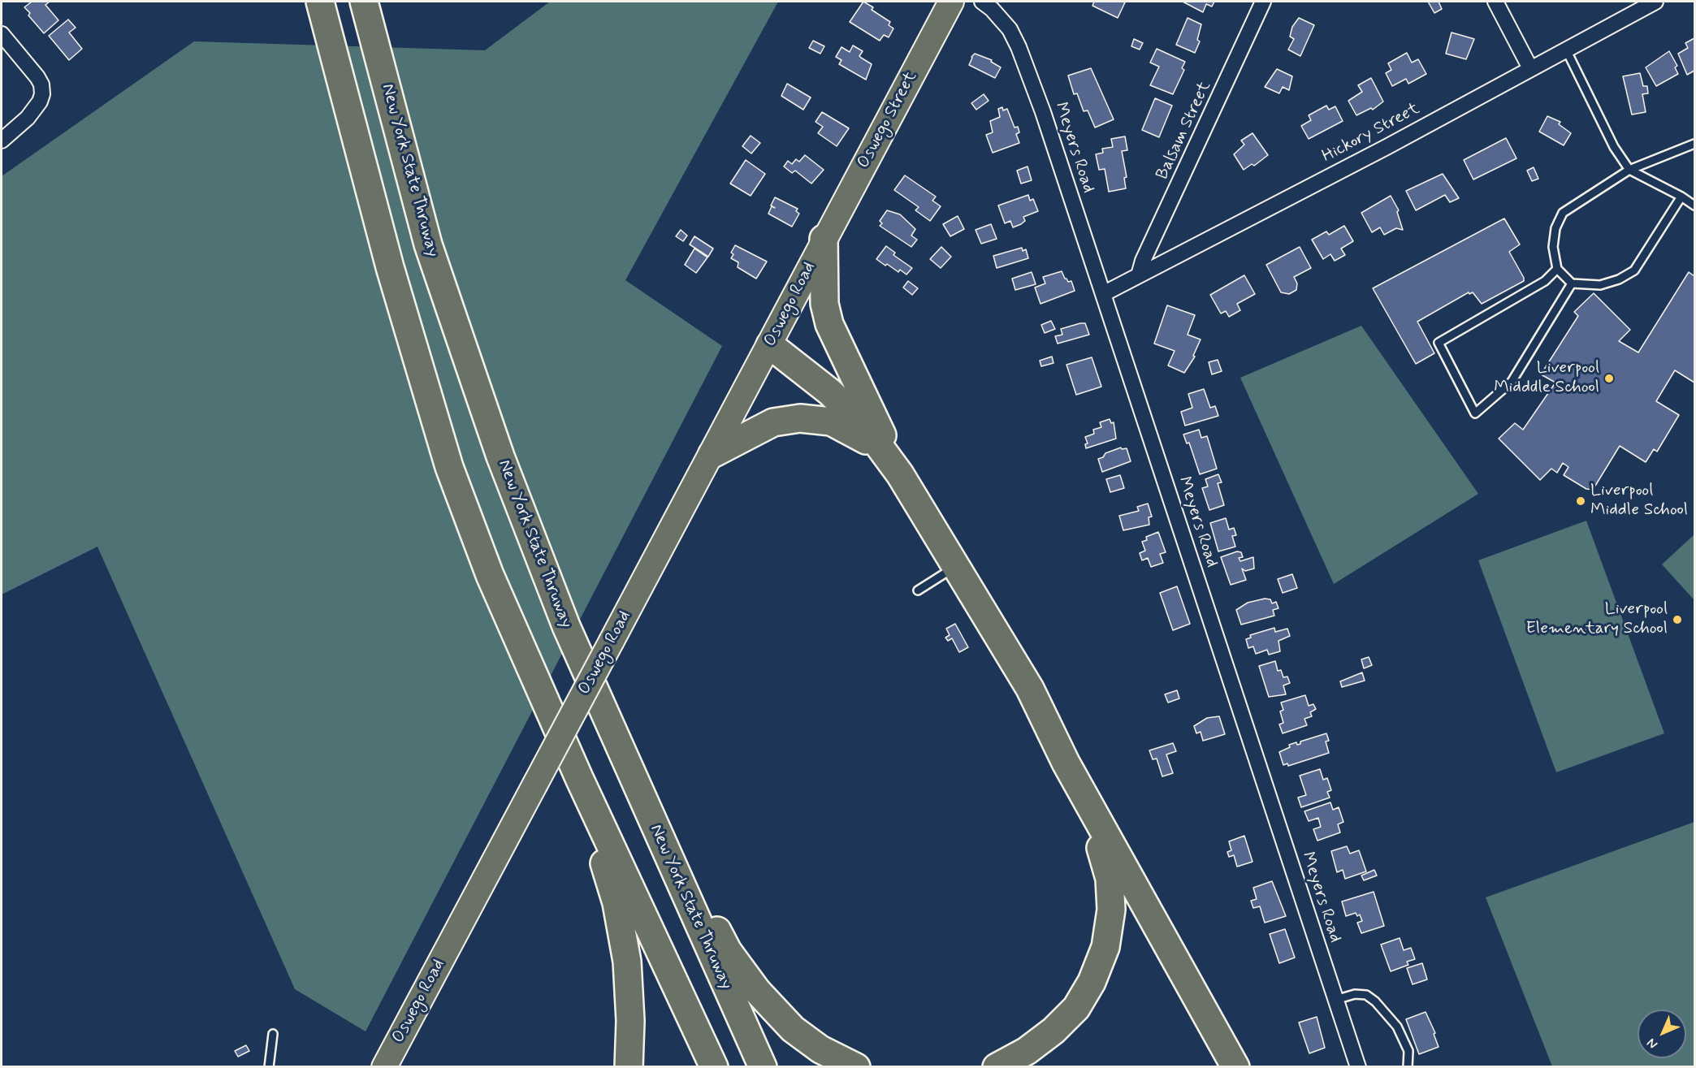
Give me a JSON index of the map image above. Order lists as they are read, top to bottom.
{
  "streets": {
    "highway": ["New York State Thruway"],
    "main road": ["Oswego Street", "Oswego Road"],
    "street": ["Balsam Street", "Hickory Street", "Meyers Road"]
  },
  "crossings": [
    ["Oswego Street", "Oswego Road"],
    ["Balsam Street", "Hickory Street"],
    ["Hickory Street", "Meyers Road"]
  ],
  "places": ["Liverpool Midddle School", "Liverpool Middle School", "Liverpool Elementary School"],
  "north": "bottom left"
}
